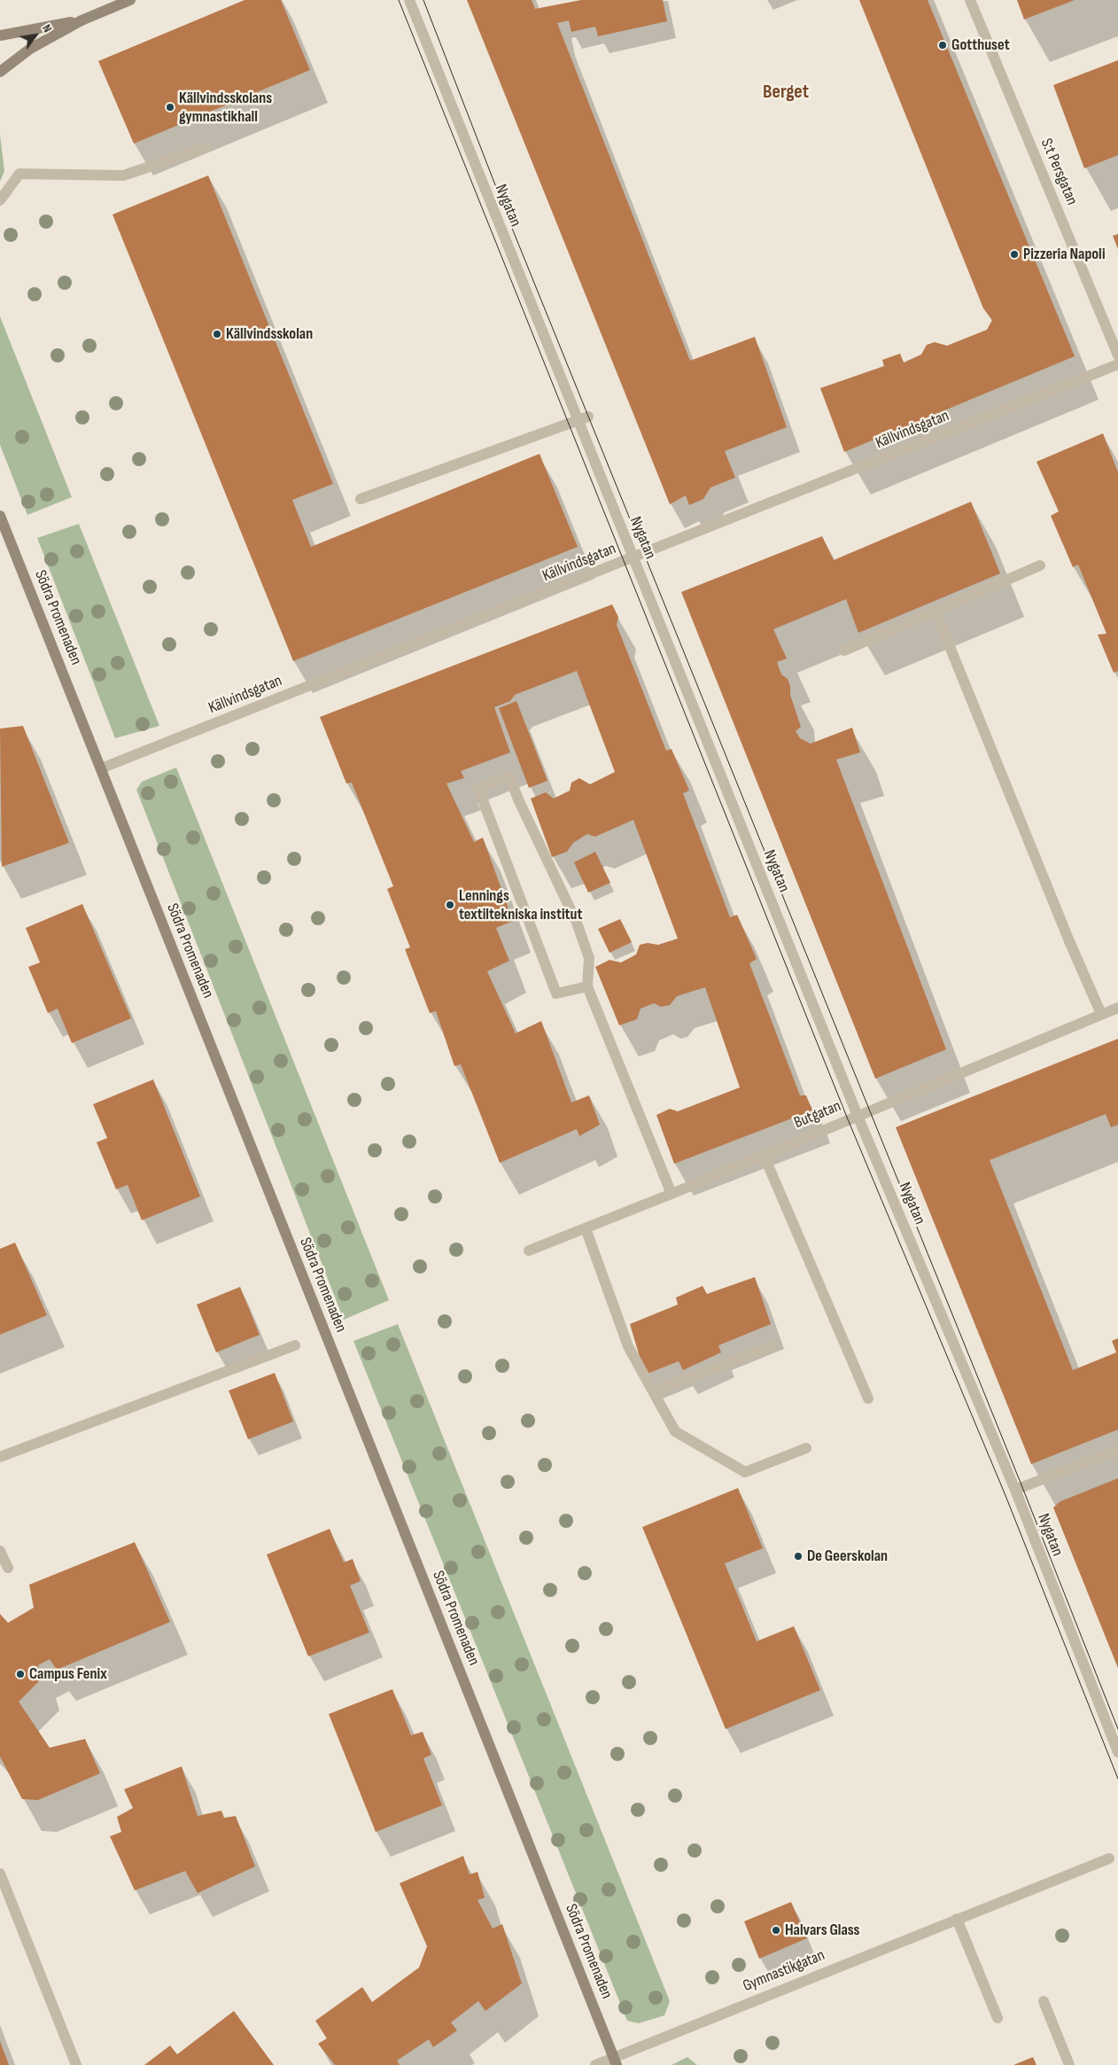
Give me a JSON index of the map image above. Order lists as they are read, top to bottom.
{
  "streets": {
    "main road": ["Södra Promenaden"],
    "street": [
      "S:t Persgatan",
      "Nygatan",
      "Källvindsgatan",
      "Butgatan",
      "Gymnastikgatan"
    ]
  },
  "crossings": [
    ["Nygatan", "Källvindsgatan"],
    ["Nygatan", "Butgatan"],
    ["Källvindsgatan", "Södra Promenaden"],
    ["Södra Promenaden", "Gymnastikgatan"]
  ],
  "districts": ["Berget"],
  "places": [
    "Gotthuset",
    "Källvindsskolans gymnastikhall",
    "Pizzeria Napoli",
    "Källvindsskolan",
    "Lennings textiltekniska institut",
    "De Geerskolan",
    "Campus Fenix",
    "Halvars Glass"
  ],
  "north": "top right"
}
